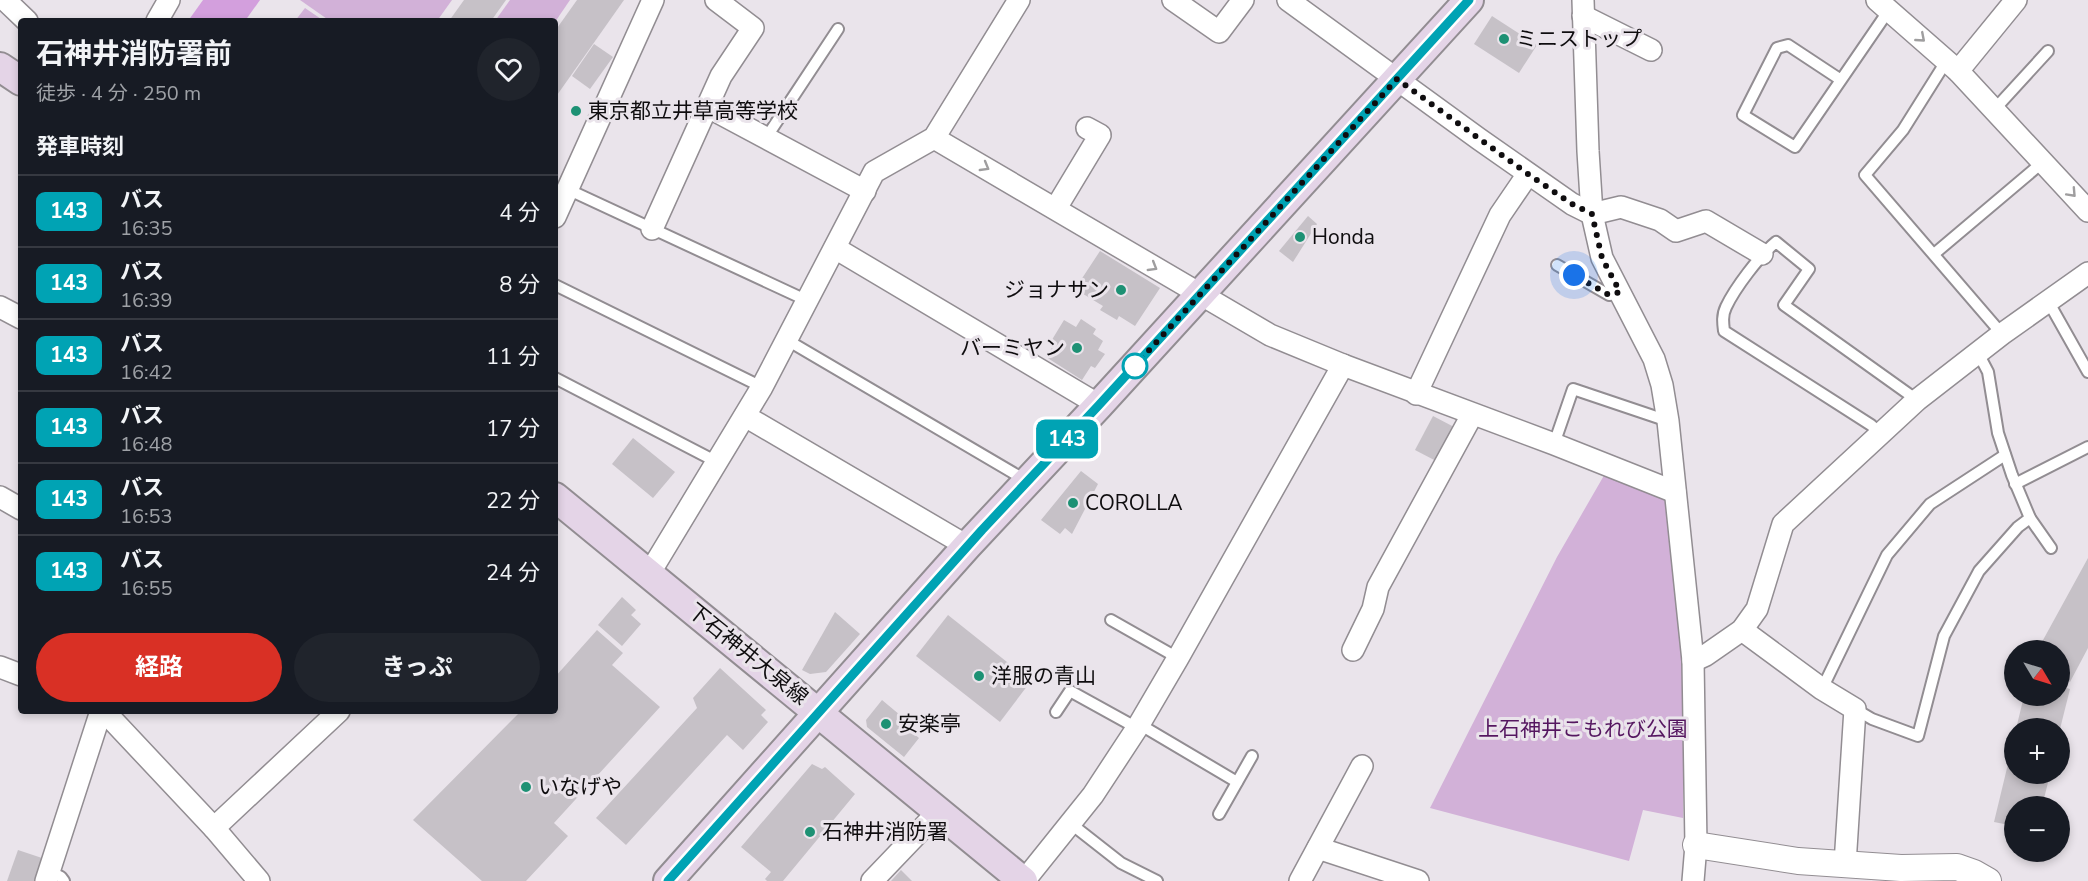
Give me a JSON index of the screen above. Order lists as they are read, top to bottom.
{
  "streets": {
    "main road": ["下石神井大泉線"]
  },
  "parks": ["上石神井こもれび公園"],
  "places": [
    "ミニストップ",
    "東京都立井草高等学校",
    "Honda",
    "ジョナサン",
    "バーミヤン",
    "COROLLA",
    "洋服の青山",
    "安楽亭",
    "いなげや",
    "石神井消防署"
  ],
  "lines": ["bus line 143"],
  "north": "bottom right",
  "page": {
    "on_map": "143",
    "heading": [
      ["石神井消防署前", "徒歩 · 4 分 · 250 m"],
      "発車時刻"
    ],
    "list": [
      {
        "mark": "143",
        "name": "バス",
        "note": "16:35",
        "value": "4 分"
      },
      {
        "mark": "143",
        "name": "バス",
        "note": "16:39",
        "value": "8 分"
      },
      {
        "mark": "143",
        "name": "バス",
        "note": "16:42",
        "value": "11 分"
      },
      {
        "mark": "143",
        "name": "バス",
        "note": "16:48",
        "value": "17 分"
      },
      {
        "mark": "143",
        "name": "バス",
        "note": "16:53",
        "value": "22 分"
      },
      {
        "mark": "143",
        "name": "バス",
        "note": "16:55",
        "value": "24 分"
      }
    ],
    "buttons": ["経路", "きっぷ"],
    "map_buttons": ["+", "−"]
  }
}
